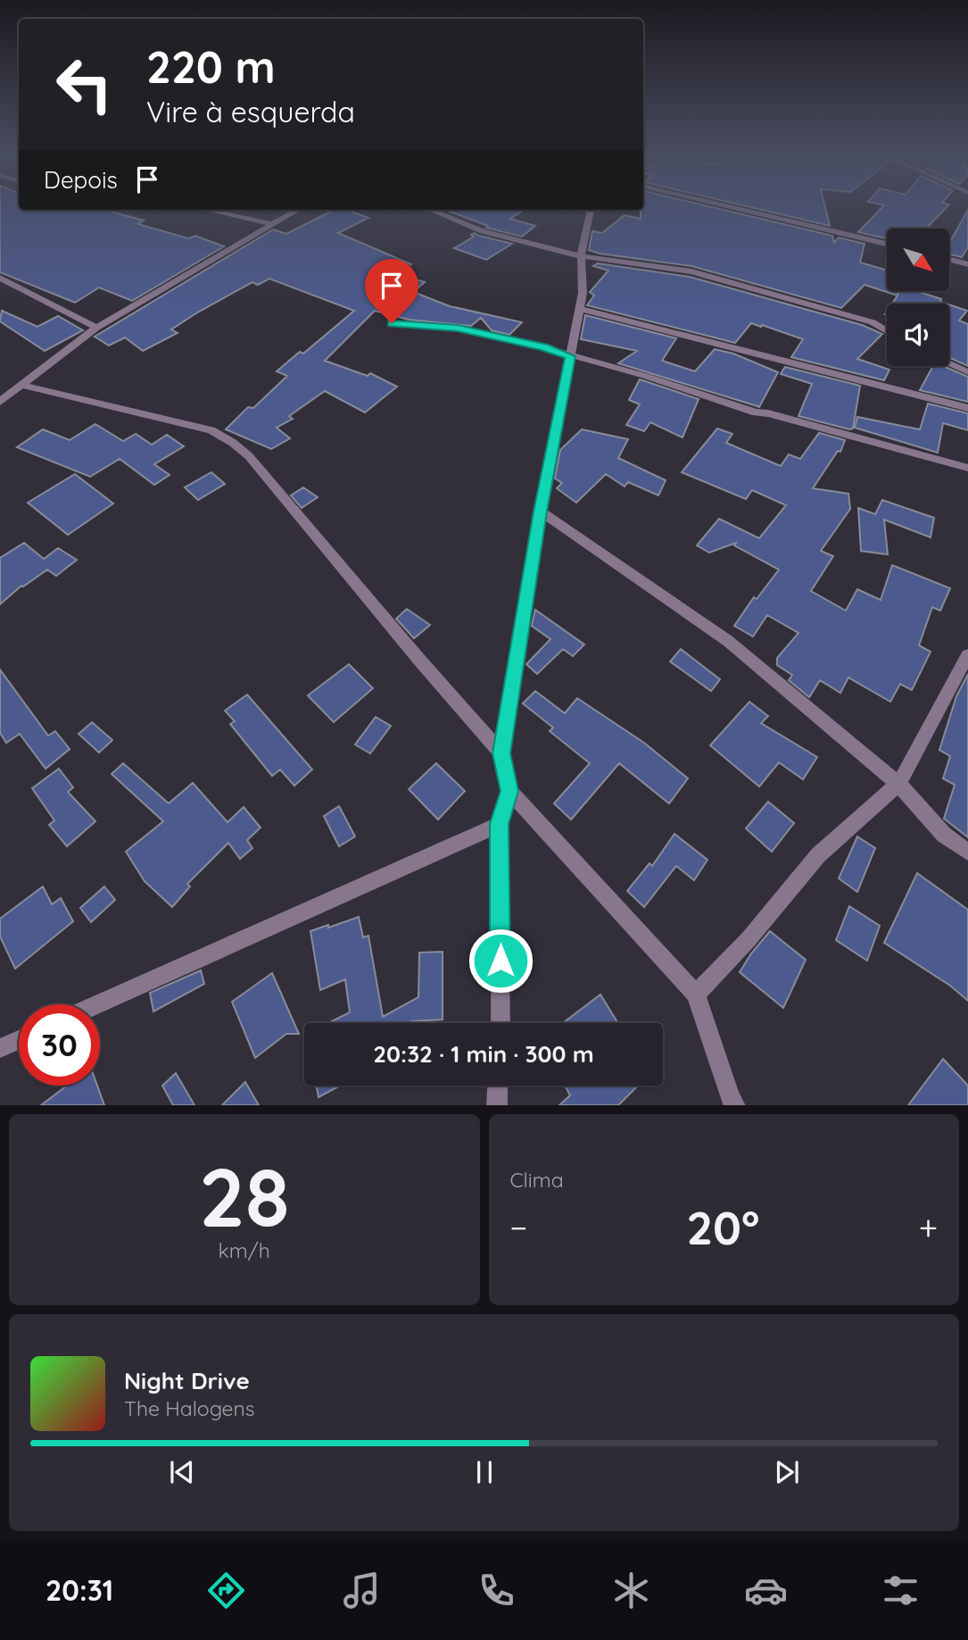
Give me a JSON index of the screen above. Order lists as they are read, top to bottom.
{
  "north": "bottom right",
  "page": {
    "turn": ["220 m", "Vire à esquerda"],
    "then": "Depois",
    "limit": "30",
    "trip": "20:32 · 1 min · 300 m",
    "tile": [
      ["28", "km/h"],
      "Clima"
    ],
    "heat": ["−", "20°", "+"],
    "song": ["Night Drive", "The Halogens"],
    "tabs": "20:31"
  }
}
